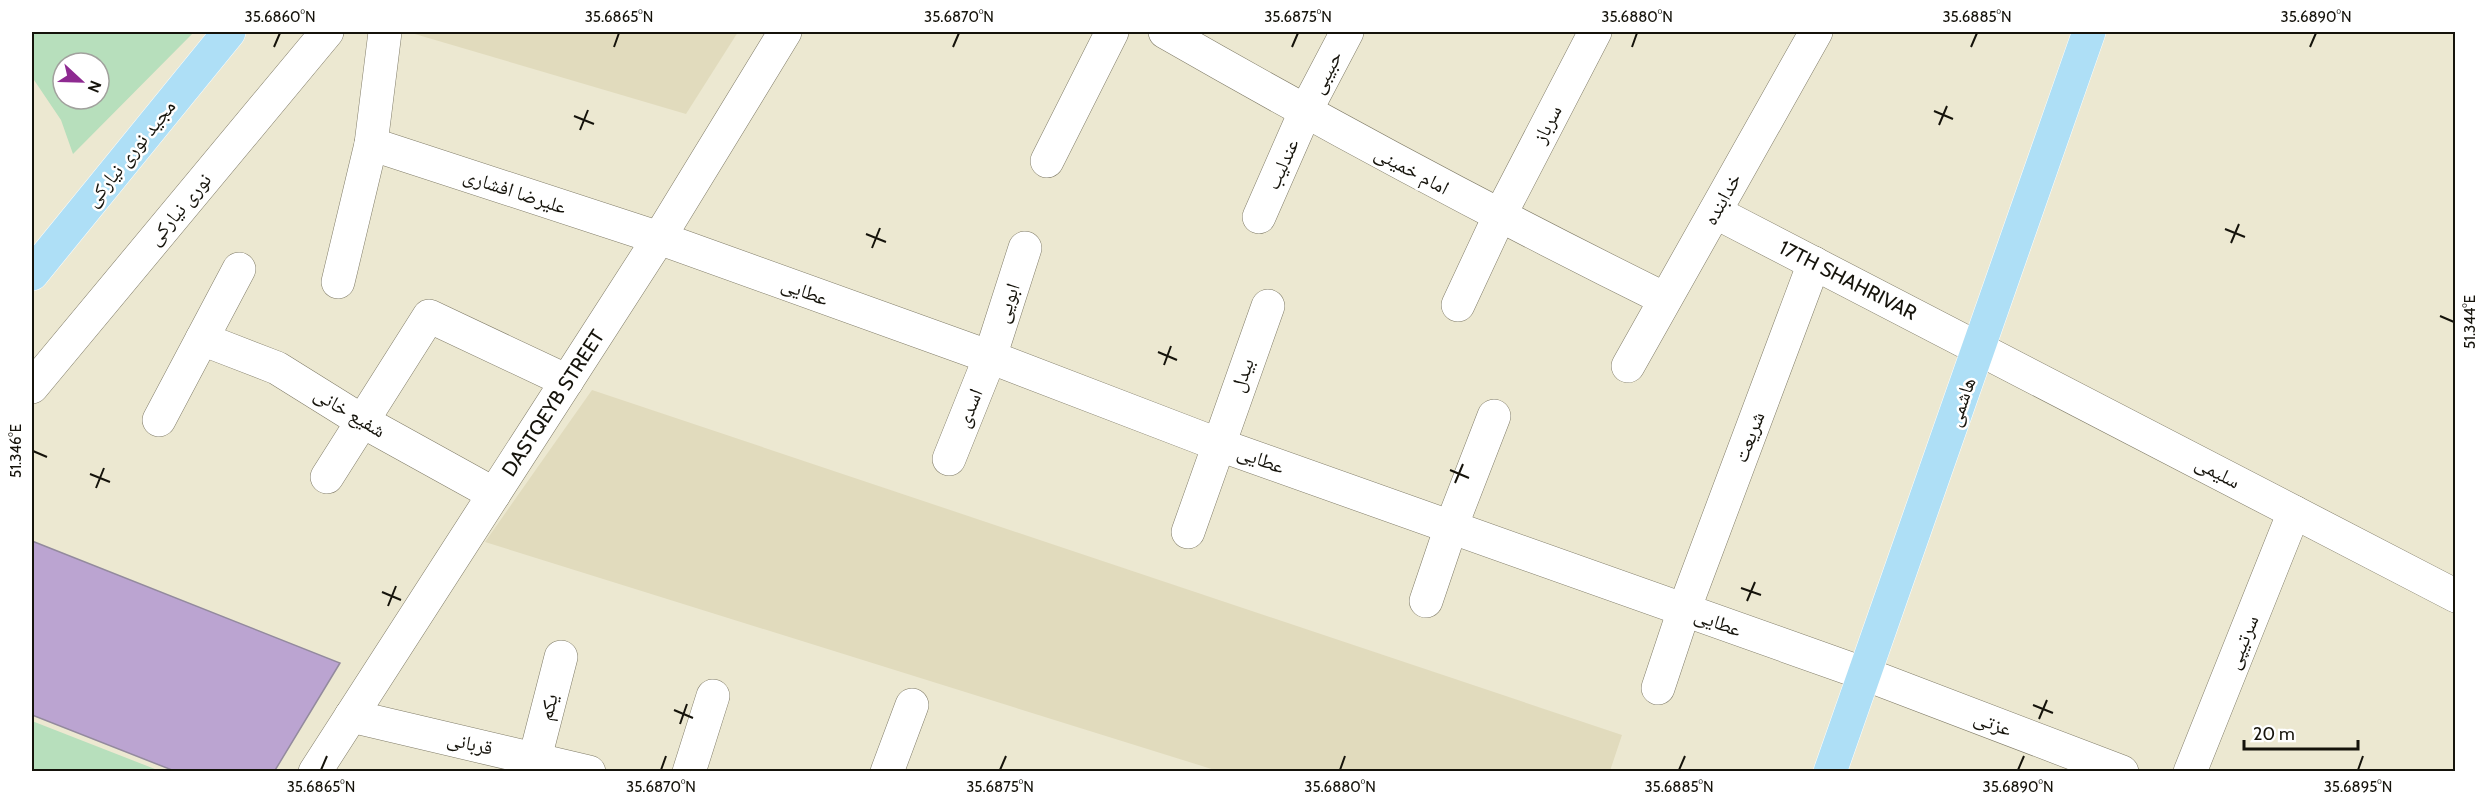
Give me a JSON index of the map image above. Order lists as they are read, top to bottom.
{
  "streets": {
    "main road": ["مجید نوری نیارکی", "هاشمی"],
    "street": [
      "حبیبی",
      "سرباز",
      "عندلیب",
      "امام خمینی",
      "علیرضا افشاری",
      "خدابنده",
      "نوری نیارکی",
      "17TH SHAHRIVAR",
      "عطایی",
      "ابویی",
      "بیدل",
      "DASTQEYB STREET",
      "اسدی",
      "شفیع خانی",
      "شریعت",
      "سلیمی",
      "سرتیپی",
      "یکم",
      "عزتی",
      "قربانی"
    ]
  },
  "crossings": [
    ["حبیبی", "عندلیب"],
    ["حبیبی", "امام خمینی"],
    ["سرباز", "امام خمینی"],
    ["عندلیب", "امام خمینی"],
    ["امام خمینی", "خدابنده"],
    ["علیرضا افشاری", "عطایی"],
    ["علیرضا افشاری", "DASTQEYB STREET"],
    ["خدابنده", "17TH SHAHRIVAR"],
    ["17TH SHAHRIVAR", "هاشمی"],
    ["17TH SHAHRIVAR", "شریعت"],
    ["17TH SHAHRIVAR", "سلیمی"],
    ["عطایی", "ابویی"],
    ["عطایی", "بیدل"],
    ["عطایی", "هاشمی"],
    ["عطایی", "DASTQEYB STREET"],
    ["عطایی", "اسدی"],
    ["عطایی", "شریعت"],
    ["عطایی", "عزتی"],
    ["ابویی", "اسدی"],
    ["هاشمی", "سلیمی"],
    ["هاشمی", "عزتی"],
    ["DASTQEYB STREET", "شفیع خانی"],
    ["DASTQEYB STREET", "قربانی"],
    ["سلیمی", "سرتیپی"],
    ["یکم", "قربانی"]
  ],
  "scale_bar": "20 m",
  "north": "right",
  "coordinates": [
    "35.6860°N",
    "35.6865°N",
    "35.6870°N",
    "35.6875°N",
    "35.6880°N",
    "35.6885°N",
    "35.6890°N",
    "51.344°E",
    "51.346°E",
    "35.6895°N"
  ]
}
